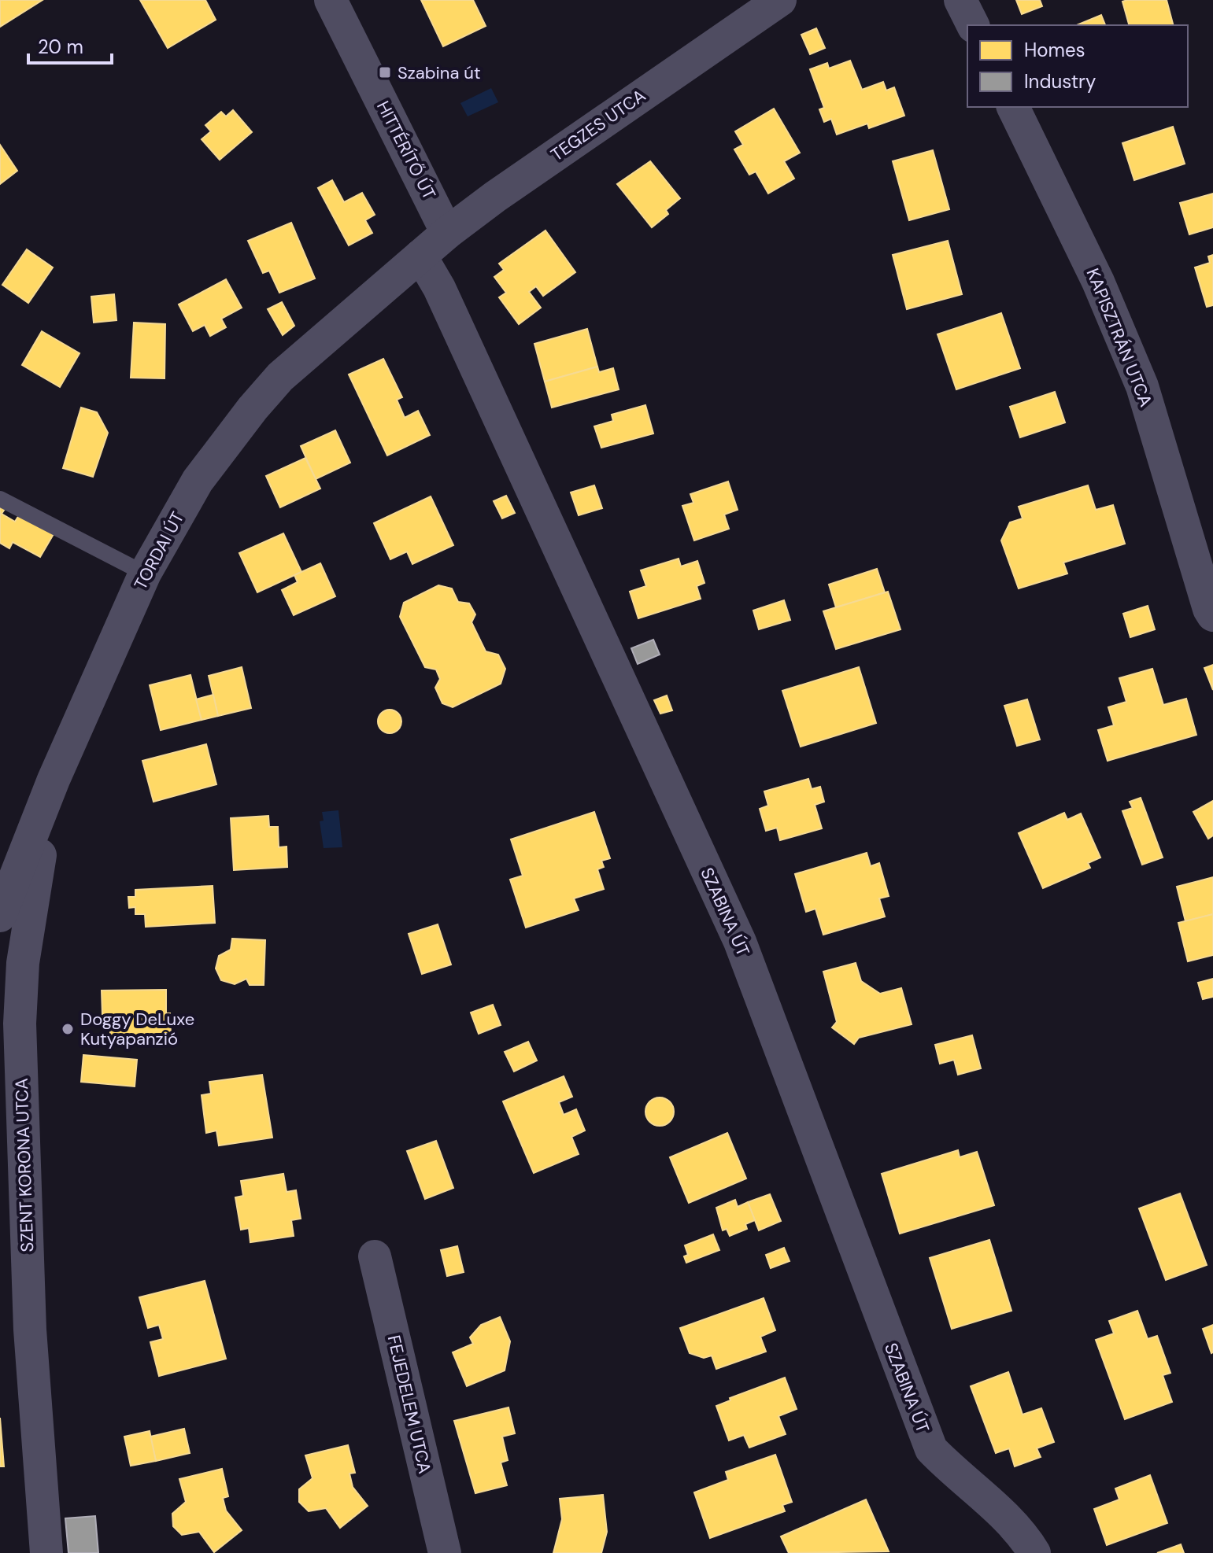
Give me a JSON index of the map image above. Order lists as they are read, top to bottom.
{
  "streets": {
    "street": [
      "TEGZES UTCA",
      "HITTÉRÍTŐ ÚT",
      "KAPISZTRÁN UTCA",
      "TORDAI ÚT",
      "SZABINA ÚT",
      "SZENT KORONA UTCA",
      "FEJEDELEM UTCA"
    ]
  },
  "crossings": [
    ["TEGZES UTCA", "HITTÉRÍTŐ ÚT"],
    ["TEGZES UTCA", "TORDAI ÚT"],
    ["TEGZES UTCA", "SZABINA ÚT"],
    ["TORDAI ÚT", "SZABINA ÚT"],
    ["TORDAI ÚT", "SZENT KORONA UTCA"]
  ],
  "places": {
    "transit": ["Szabina út"],
    "other": ["Doggy DeLuxe Kutyapanzió"]
  },
  "legend": ["Homes", "Industry"],
  "scale_bar": "20 m"
}
